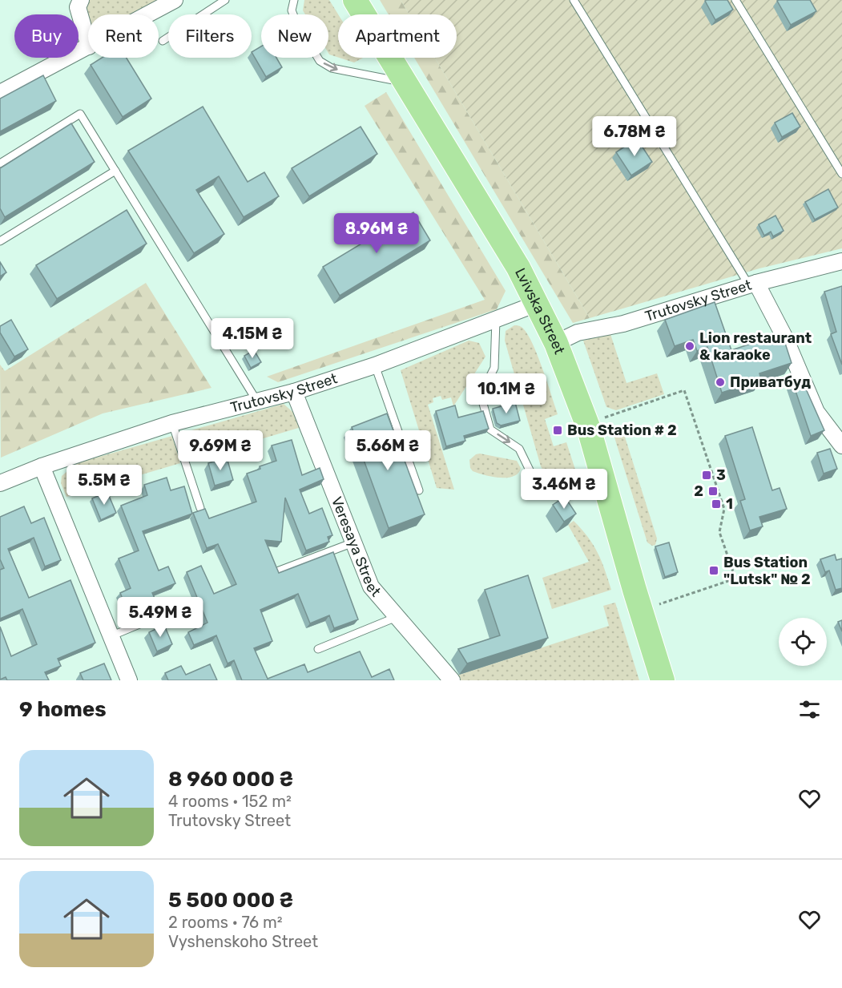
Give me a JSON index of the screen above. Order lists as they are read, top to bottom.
{
  "streets": {
    "main road": ["Lvivska Street"],
    "street": ["Trutovsky Street", "Veresaya Street"]
  },
  "crossings": [
    ["Trutovsky Street", "Lvivska Street"],
    ["Trutovsky Street", "Veresaya Street"]
  ],
  "places": {
    "other": ["Lion restaurant & karaoke", "Приватбуд"],
    "transit": [
      "Bus Station # 2",
      "3",
      "2",
      "1",
      "Bus Station \"Lutsk\" № 2"
    ]
  },
  "page": {
    "chip": [
      "Buy",
      "Rent",
      "Filters",
      "New",
      "Apartment"
    ],
    "price": [
      "6.78M ₴",
      "8.96M ₴",
      "4.15M ₴",
      "10.1M ₴",
      "9.69M ₴",
      "5.66M ₴",
      "5.5M ₴",
      "3.46M ₴",
      "5.49M ₴"
    ],
    "heading": "9 homes",
    "list": [
      {
        "name": "8 960 000 ₴",
        "note": "4 rooms · 152 m² · Trutovsky Street"
      },
      {
        "name": "5 500 000 ₴",
        "note": "2 rooms · 76 m² · Vyshenskoho Street"
      }
    ]
  }
}
